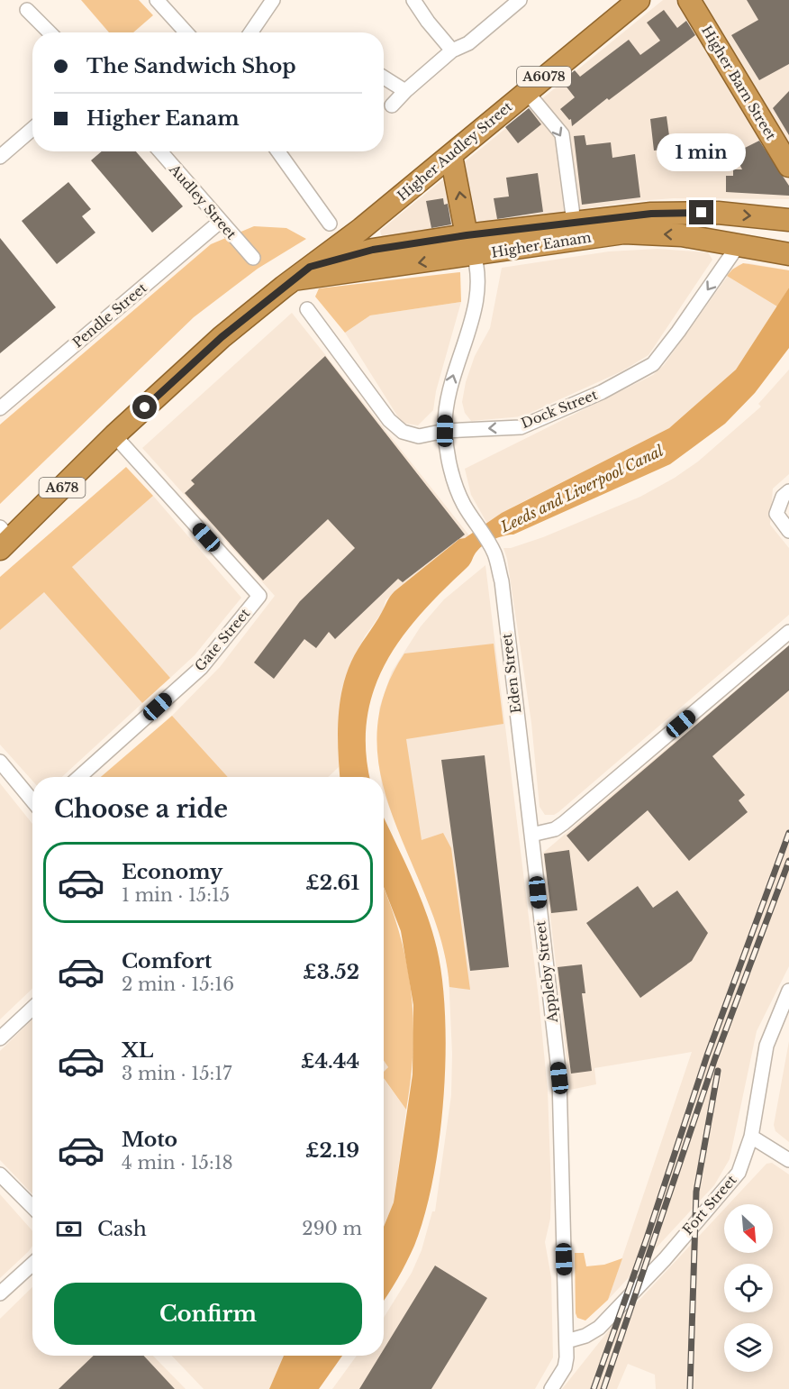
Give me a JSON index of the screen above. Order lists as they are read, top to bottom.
{
  "streets": {
    "highway": [
      "A6078",
      "Higher Barn Street",
      "Higher Audley Street",
      "Higher Eanam",
      "A678"
    ],
    "street": [
      "Audley Street",
      "Pendle Street",
      "Dock Street",
      "Gate Street",
      "Eden Street",
      "Appleby Street",
      "Fort Street"
    ]
  },
  "crossings": [
    ["Higher Audley Street", "Higher Eanam"],
    ["Higher Audley Street", "A678"],
    ["Audley Street", "Pendle Street"],
    ["Higher Eanam", "Dock Street"],
    ["Higher Eanam", "A678"],
    ["Dock Street", "Eden Street"],
    ["A678", "Gate Street"],
    ["Eden Street", "Appleby Street"],
    ["Appleby Street", "Fort Street"]
  ],
  "one_way": ["Dock Street"],
  "water": ["Leeds and Liverpool Canal"],
  "north": "bottom right",
  "page": {
    "banner": ["The Sandwich Shop", "Higher Eanam"],
    "bubble": "1 min",
    "heading": "Choose a ride",
    "list": [
      {
        "name": "Economy",
        "note": "1 min · 15:15",
        "value": "£2.61"
      },
      {
        "name": "Comfort",
        "note": "2 min · 15:16",
        "value": "£3.52"
      },
      {
        "name": "XL",
        "note": "3 min · 15:17",
        "value": "£4.44"
      },
      {
        "name": "Moto",
        "note": "4 min · 15:18",
        "value": "£2.19"
      }
    ],
    "pay": ["Cash", "290 m"],
    "buttons": "Confirm"
  }
}
